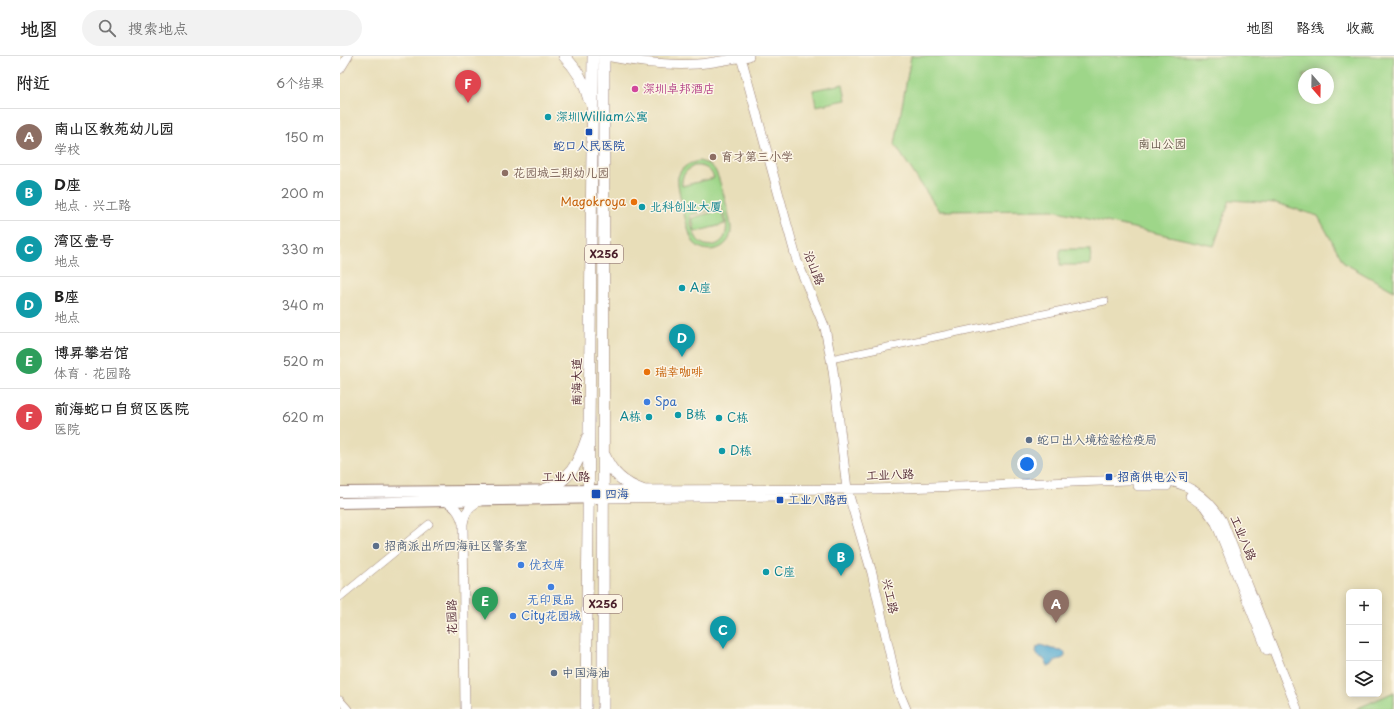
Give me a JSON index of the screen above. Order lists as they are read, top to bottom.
{
  "streets": {
    "main road": ["X256", "南海大道", "工业八路"],
    "street": ["沿山路", "兴工路", "花园路"]
  },
  "crossings": [
    ["X256", "工业八路"],
    ["沿山路", "工业八路"],
    ["沿山路", "兴工路"],
    ["南海大道", "工业八路"],
    ["工业八路", "兴工路"],
    ["工业八路", "花园路"]
  ],
  "parks": ["南山公园"],
  "places": {
    "other": [
      "深圳卓邦酒店",
      "深圳William公寓",
      "育才第三小学",
      "花园城三期幼儿园",
      "Magokroya",
      "北科创业大厦",
      "A座",
      "瑞幸咖啡",
      "Spa",
      "B栋",
      "A栋",
      "C栋",
      "蛇口出入境检验检疫局",
      "D栋",
      "招商派出所四海社区警务室",
      "优衣库",
      "C座",
      "无印良品",
      "City花园城",
      "中国海油"
    ],
    "transit": [
      "蛇口人民医院",
      "招商供电公司",
      "四海",
      "工业八路西"
    ]
  },
  "north": "bottom",
  "page": {
    "header": "地图",
    "search": "搜索地点",
    "nav": ["地图", "路线", "收藏"],
    "heading": ["附近", "6个结果"],
    "pins": [
      "F",
      "D",
      "B",
      "E",
      "A",
      "C"
    ],
    "list": [
      {
        "mark": "A",
        "name": "南山区教苑幼儿园",
        "note": "学校",
        "value": "150 m"
      },
      {
        "mark": "B",
        "name": "D座",
        "note": "地点 · 兴工路",
        "value": "200 m"
      },
      {
        "mark": "C",
        "name": "湾区壹号",
        "note": "地点",
        "value": "330 m"
      },
      {
        "mark": "D",
        "name": "B座",
        "note": "地点",
        "value": "340 m"
      },
      {
        "mark": "E",
        "name": "博昇攀岩馆",
        "note": "体育 · 花园路",
        "value": "520 m"
      },
      {
        "mark": "F",
        "name": "前海蛇口自贸区医院",
        "note": "医院",
        "value": "620 m"
      }
    ],
    "map_buttons": ["+", "−"]
  }
}
